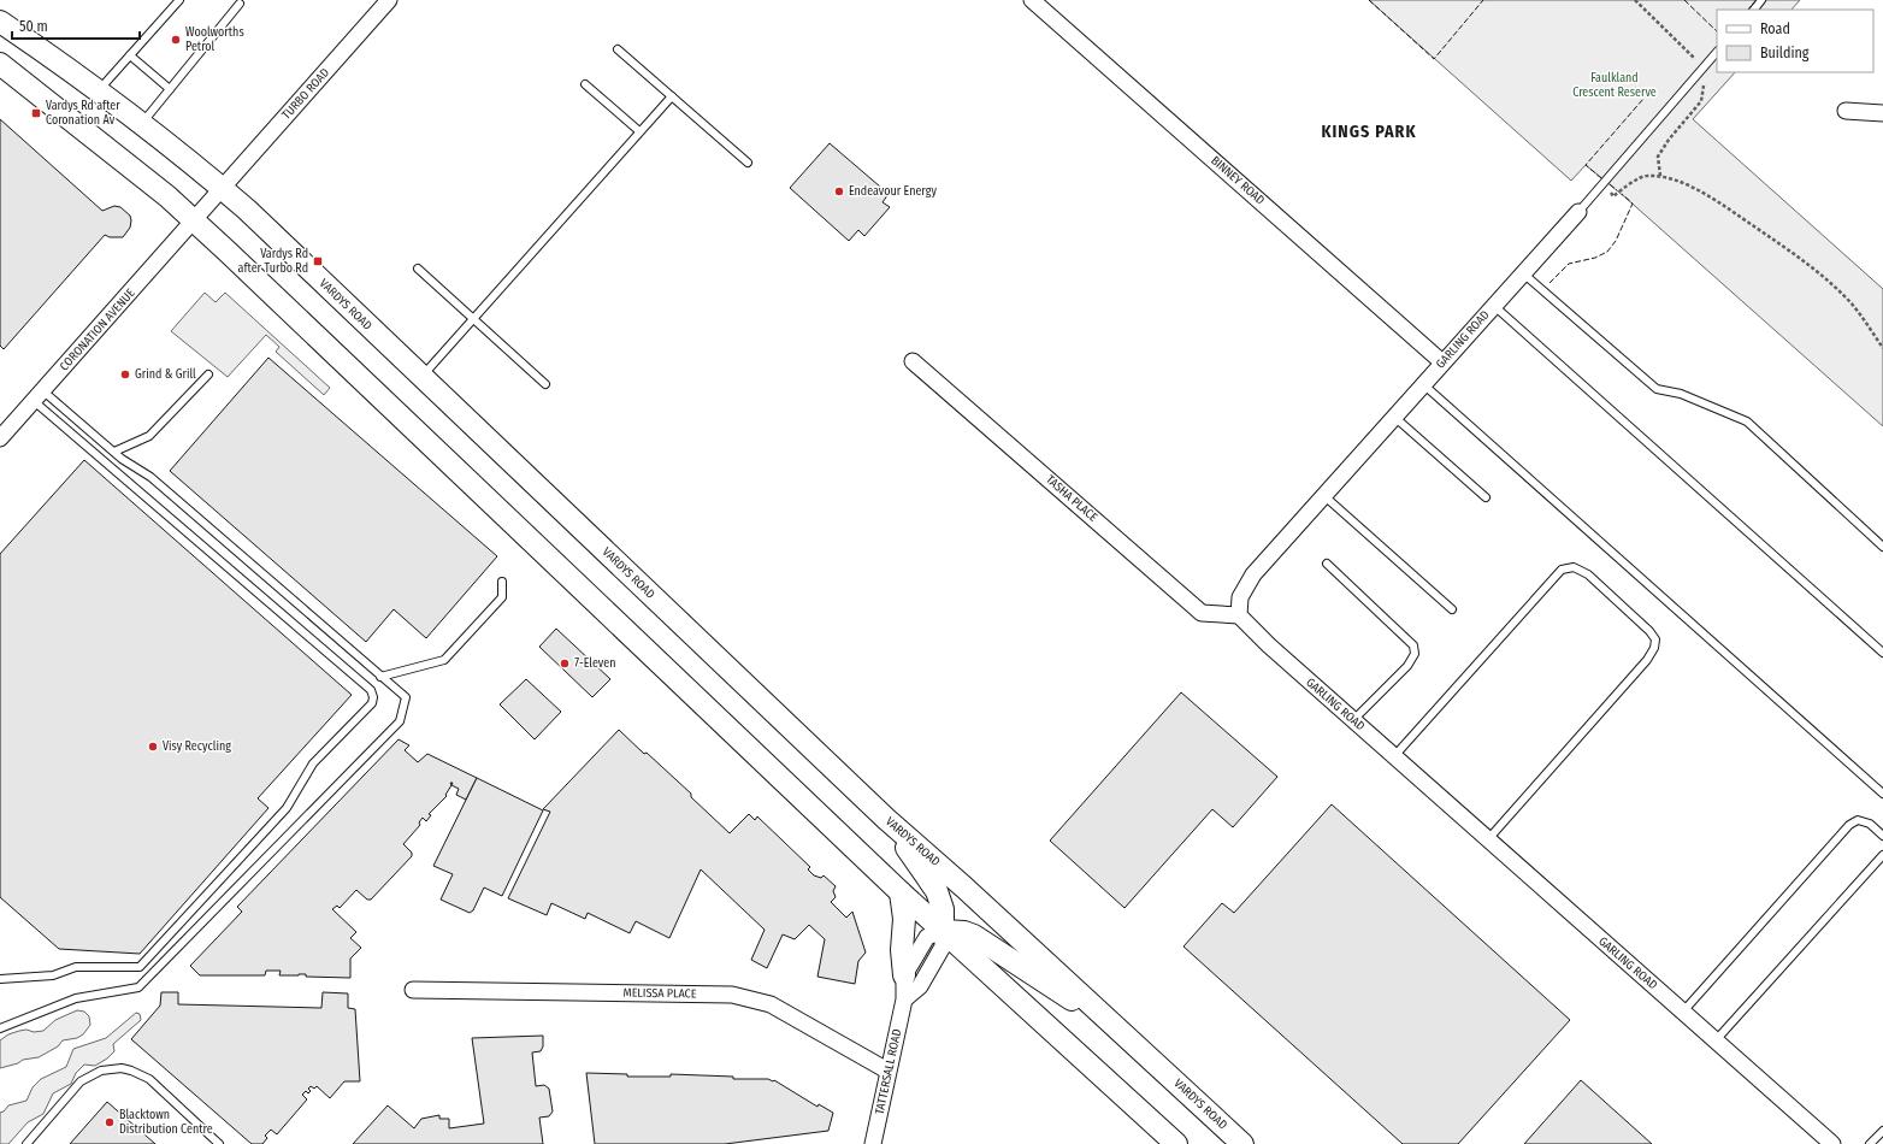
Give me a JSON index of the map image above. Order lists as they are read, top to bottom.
{
  "streets": {
    "main road": ["VARDYS ROAD"],
    "street": [
      "TURBO ROAD",
      "BINNEY ROAD",
      "CORONATION AVENUE",
      "GARLING ROAD",
      "TASHA PLACE",
      "MELISSA PLACE",
      "TATTERSALL ROAD"
    ]
  },
  "crossings": [
    ["TURBO ROAD", "VARDYS ROAD"],
    ["TURBO ROAD", "CORONATION AVENUE"],
    ["BINNEY ROAD", "GARLING ROAD"],
    ["GARLING ROAD", "TASHA PLACE"],
    ["MELISSA PLACE", "TATTERSALL ROAD"]
  ],
  "districts": ["KINGS PARK"],
  "parks": ["Faulkland Crescent Reserve"],
  "places": {
    "other": [
      "Woolworths Petrol",
      "Endeavour Energy",
      "Grind & Grill",
      "7-Eleven",
      "Visy Recycling",
      "Blacktown Distribution Centre"
    ],
    "transit": ["Vardys Rd after Coronation Av", "Vardys Rd after Turbo Rd"]
  },
  "legend": ["Road", "Building"],
  "scale_bar": "50 m"
}
